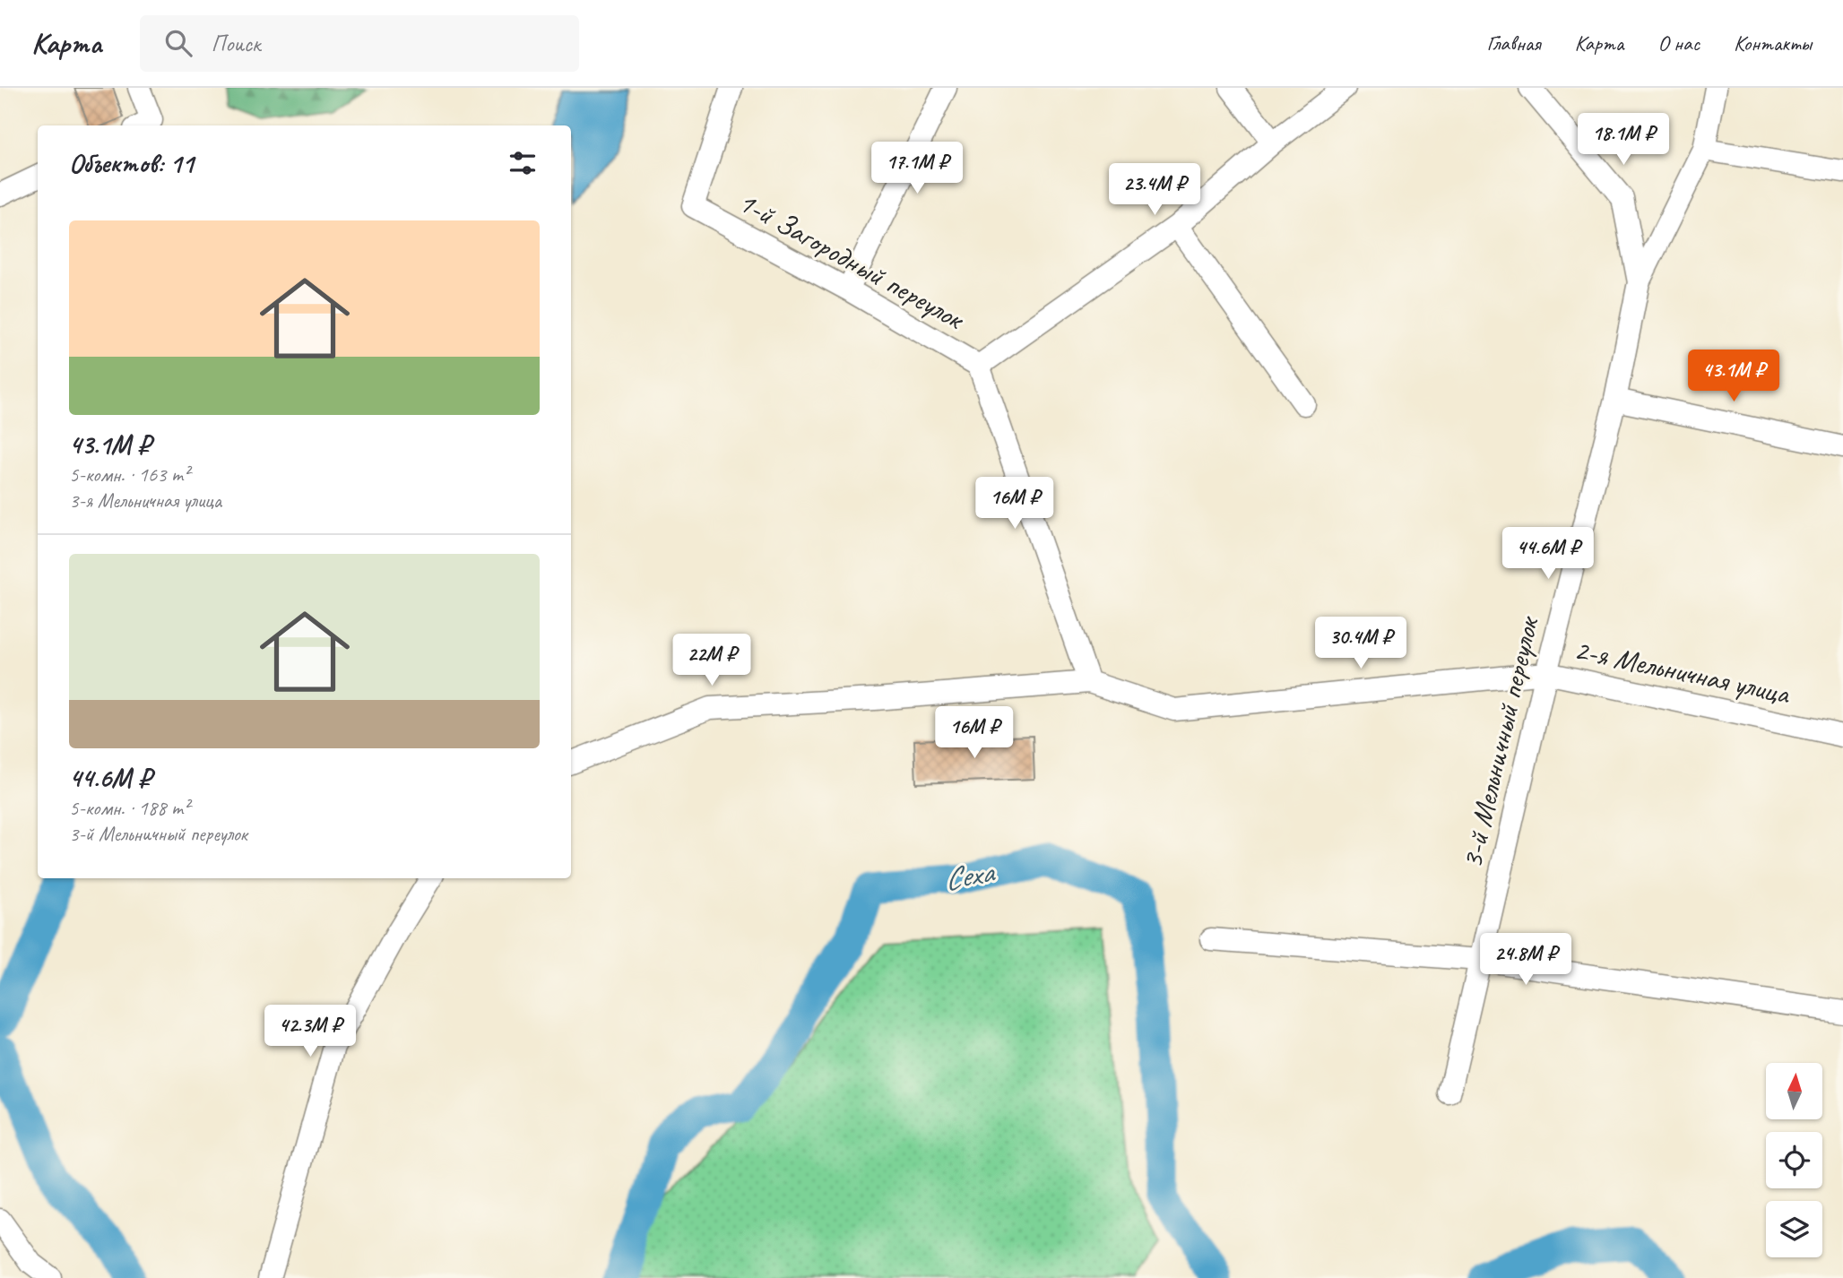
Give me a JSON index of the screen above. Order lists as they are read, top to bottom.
{
  "streets": {
    "street": ["1-й Загородный переулок", "2-я Мельничная улица", "3-й Мельничный переулок"]
  },
  "crossings": [
    ["2-я Мельничная улица", "3-й Мельничный переулок"]
  ],
  "water": ["Сеха"],
  "north": "top",
  "page": {
    "header": "Карта",
    "search": "Поиск",
    "nav": [
      "Главная",
      "Карта",
      "О нас",
      "Контакты"
    ],
    "price": [
      "18.1M ₽",
      "17.1M ₽",
      "23.4M ₽",
      "43.1M ₽",
      "16M ₽",
      "44.6M ₽",
      "30.4M ₽",
      "22M ₽",
      "16M ₽",
      "24.8M ₽",
      "42.3M ₽"
    ],
    "heading": "Объектов: 11",
    "list": [
      {
        "name": "43.1M ₽",
        "note": "5-комн. · 163 m² · 3-я Мельничная улица"
      },
      {
        "name": "44.6M ₽",
        "note": "5-комн. · 188 m² · 3-й Мельничный переулок"
      }
    ]
  }
}
